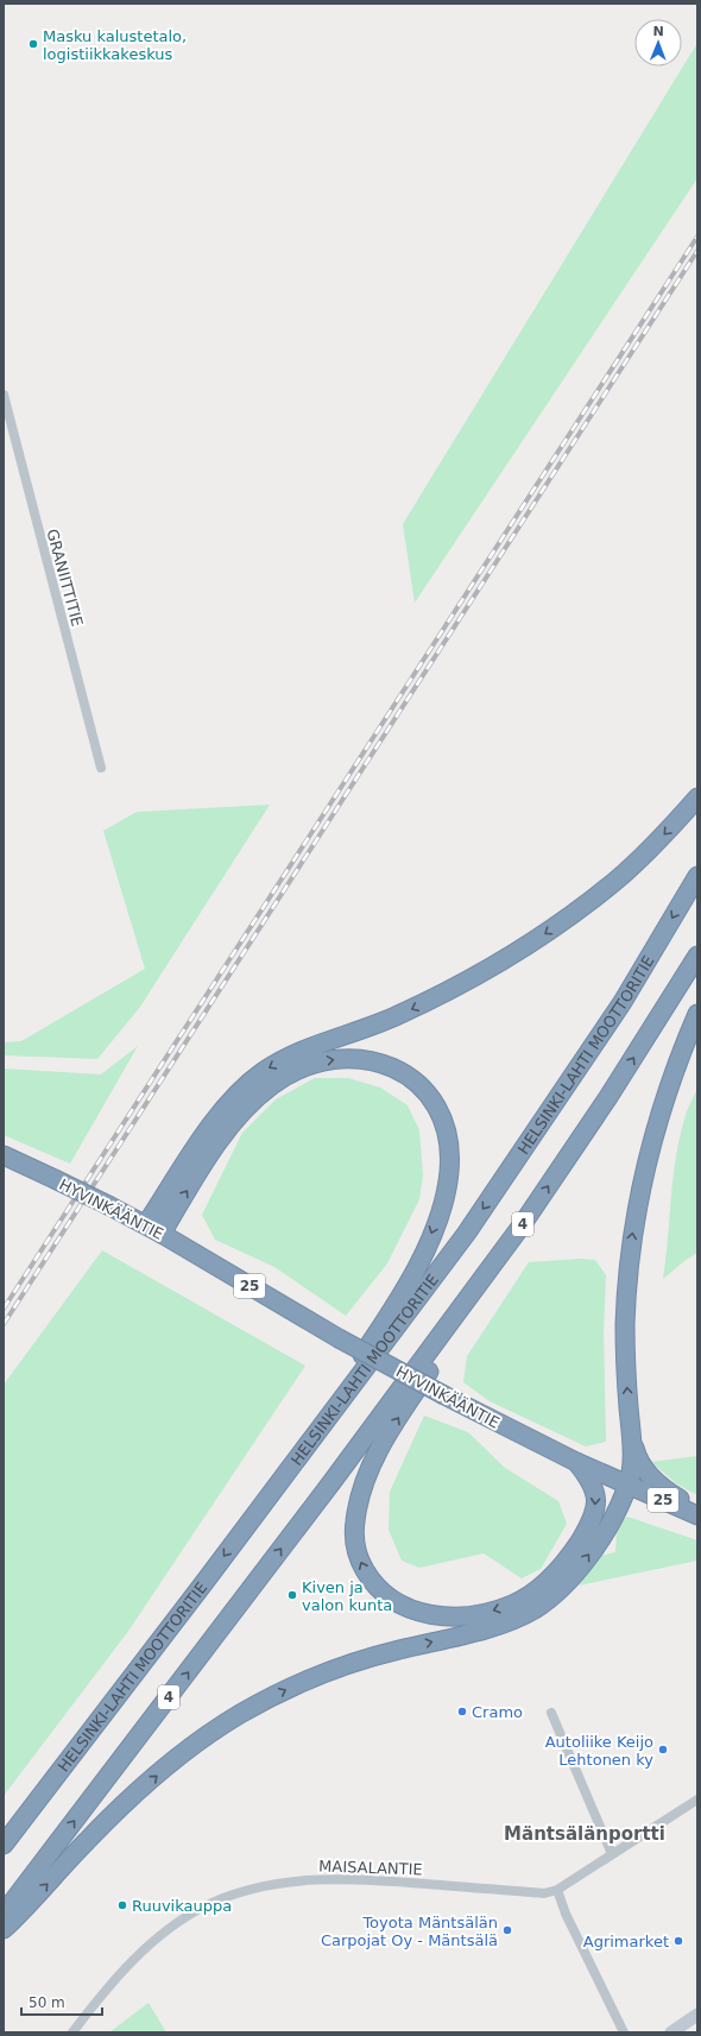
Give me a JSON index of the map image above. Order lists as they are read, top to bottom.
{
  "streets": {
    "highway": [
      "HELSINKI-LAHTI MOOTTORITIE",
      "HYVINKÄÄNTIE",
      "4",
      "25"
    ],
    "street": ["GRANIITTITIE", "MAISALANTIE"]
  },
  "districts": ["Mäntsälänportti"],
  "places": [
    "Masku kalustetalo, logistiikkakeskus",
    "Kiven ja valon kunta",
    "Cramo",
    "Autoliike Keijo Lehtonen ky",
    "Ruuvikauppa",
    "Toyota Mäntsälän Carpojat Oy - Mäntsälä",
    "Agrimarket"
  ],
  "scale_bar": "50 m",
  "north": "top"
}
